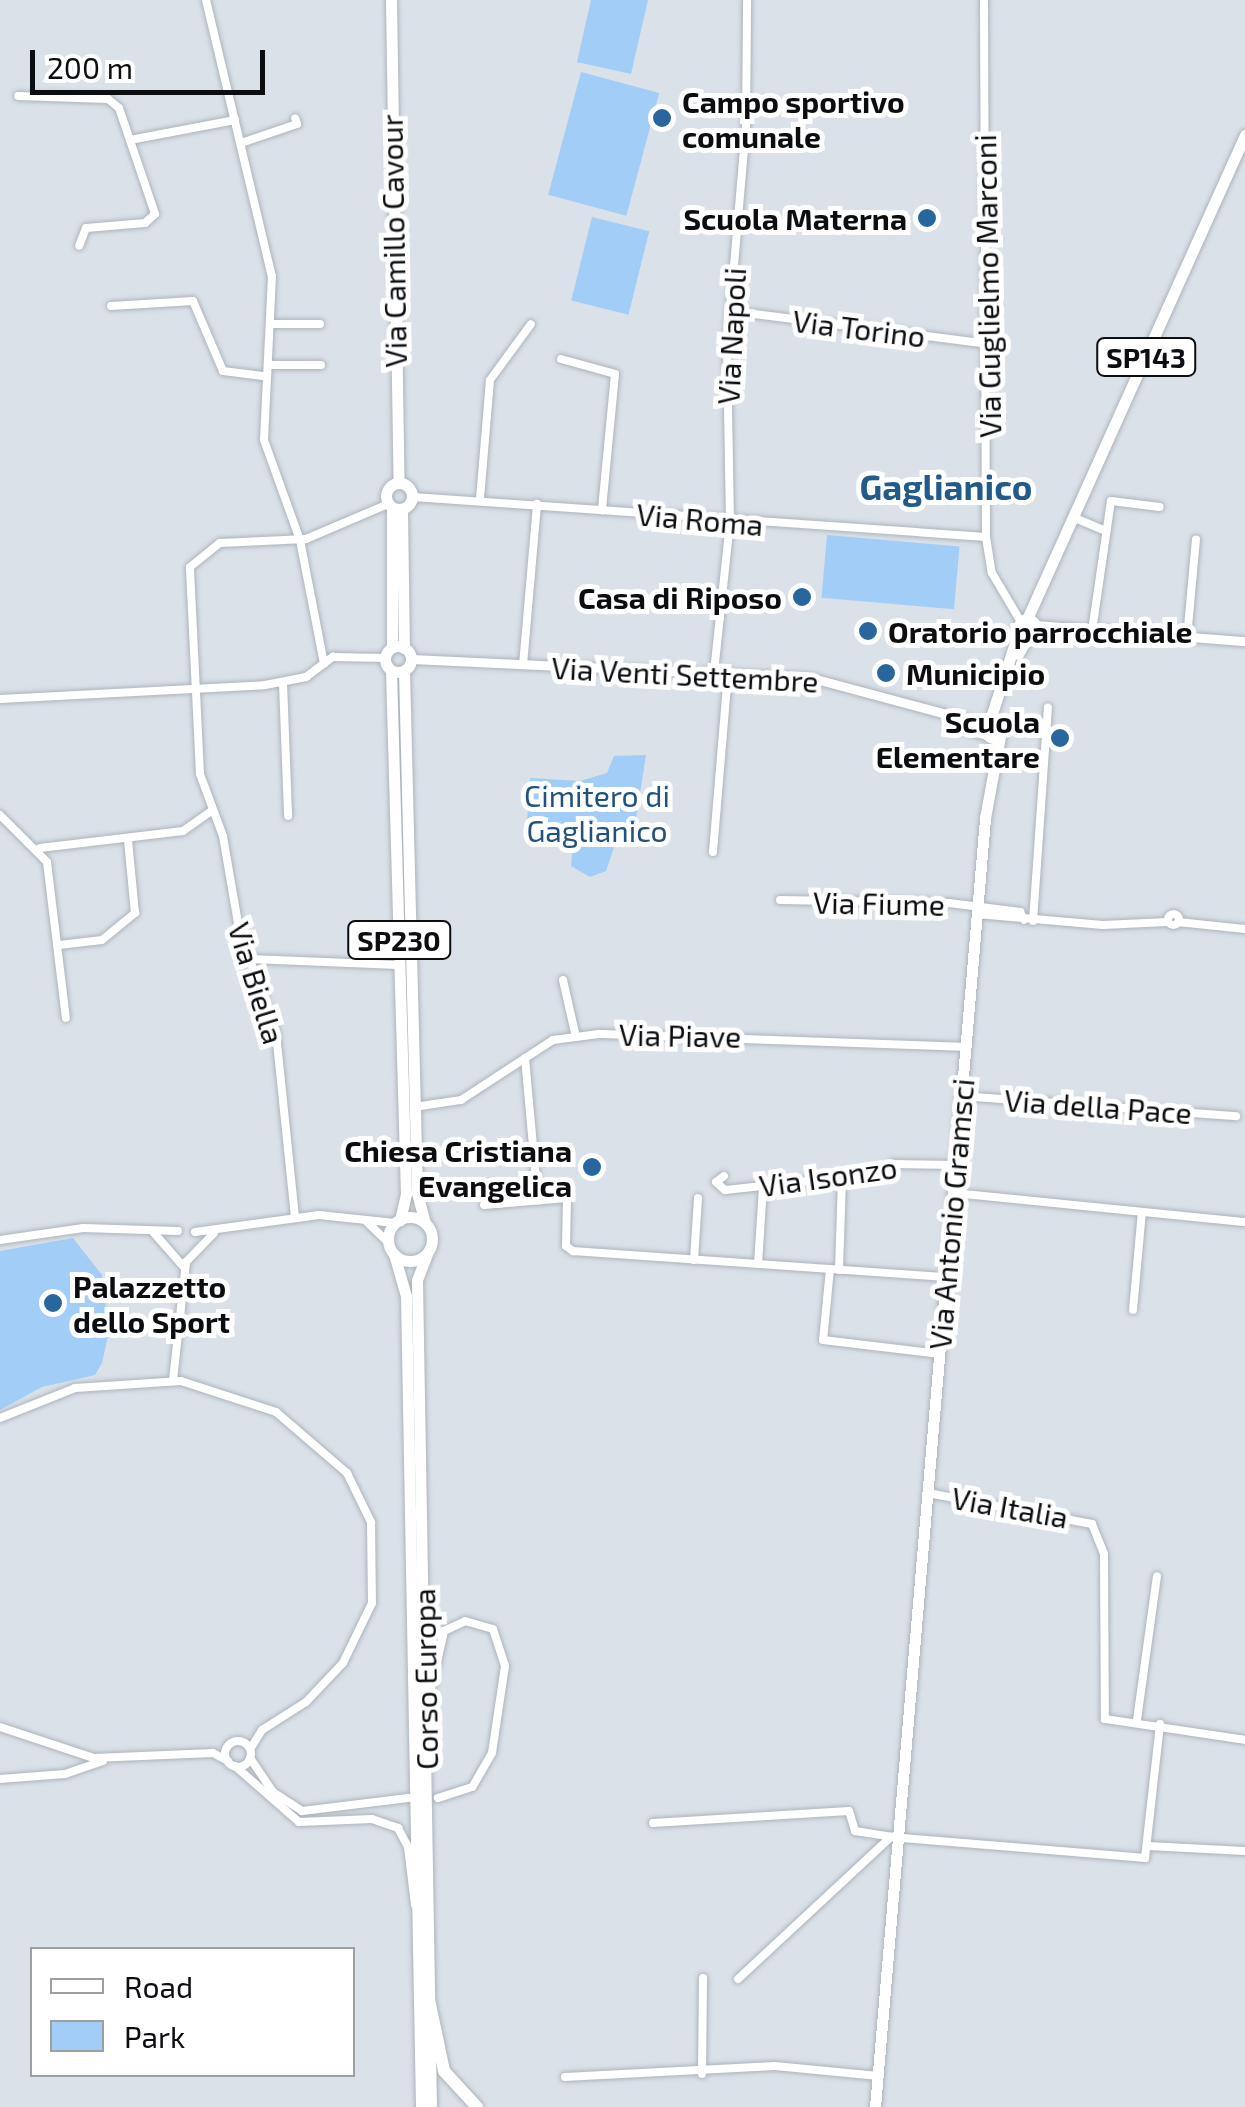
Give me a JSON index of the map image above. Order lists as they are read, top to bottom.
{
  "streets": {
    "main road": [
      "Via Camillo Cavour",
      "SP143",
      "SP230",
      "Via Antonio Gramsci",
      "Corso Europa"
    ],
    "street": [
      "Via Guglielmo Marconi",
      "Via Torino",
      "Via Napoli",
      "Via Roma",
      "Via Venti Settembre",
      "Via Fiume",
      "Via Biella",
      "Via Piave",
      "Via della Pace",
      "Via Isonzo",
      "Via Italia"
    ]
  },
  "crossings": [
    ["Via Camillo Cavour", "Via Venti Settembre"],
    ["Via Camillo Cavour", "Via Piave"],
    ["Via Camillo Cavour", "Corso Europa"],
    ["Via Guglielmo Marconi", "Via Torino"],
    ["Via Guglielmo Marconi", "SP143"],
    ["Via Guglielmo Marconi", "Via Roma"],
    ["Via Guglielmo Marconi", "Via Antonio Gramsci"],
    ["Via Torino", "Via Napoli"],
    ["Via Napoli", "Via Roma"],
    ["Via Napoli", "Via Venti Settembre"],
    ["SP143", "Via Antonio Gramsci"],
    ["Via Venti Settembre", "Via Antonio Gramsci"],
    ["Via Fiume", "Via Antonio Gramsci"],
    ["Via Piave", "Via Antonio Gramsci"],
    ["Via della Pace", "Via Antonio Gramsci"],
    ["Via Isonzo", "Via Antonio Gramsci"],
    ["Via Antonio Gramsci", "Via Italia"]
  ],
  "districts": ["Gaglianico"],
  "parks": ["Cimitero di Gaglianico"],
  "places": [
    "Campo sportivo comunale",
    "Scuola Materna",
    "Casa di Riposo",
    "Oratorio parrocchiale",
    "Municipio",
    "Scuola Elementare",
    "Chiesa Cristiana Evangelica",
    "Palazzetto dello Sport"
  ],
  "legend": ["Road", "Park"],
  "scale_bar": "200 m"
}
